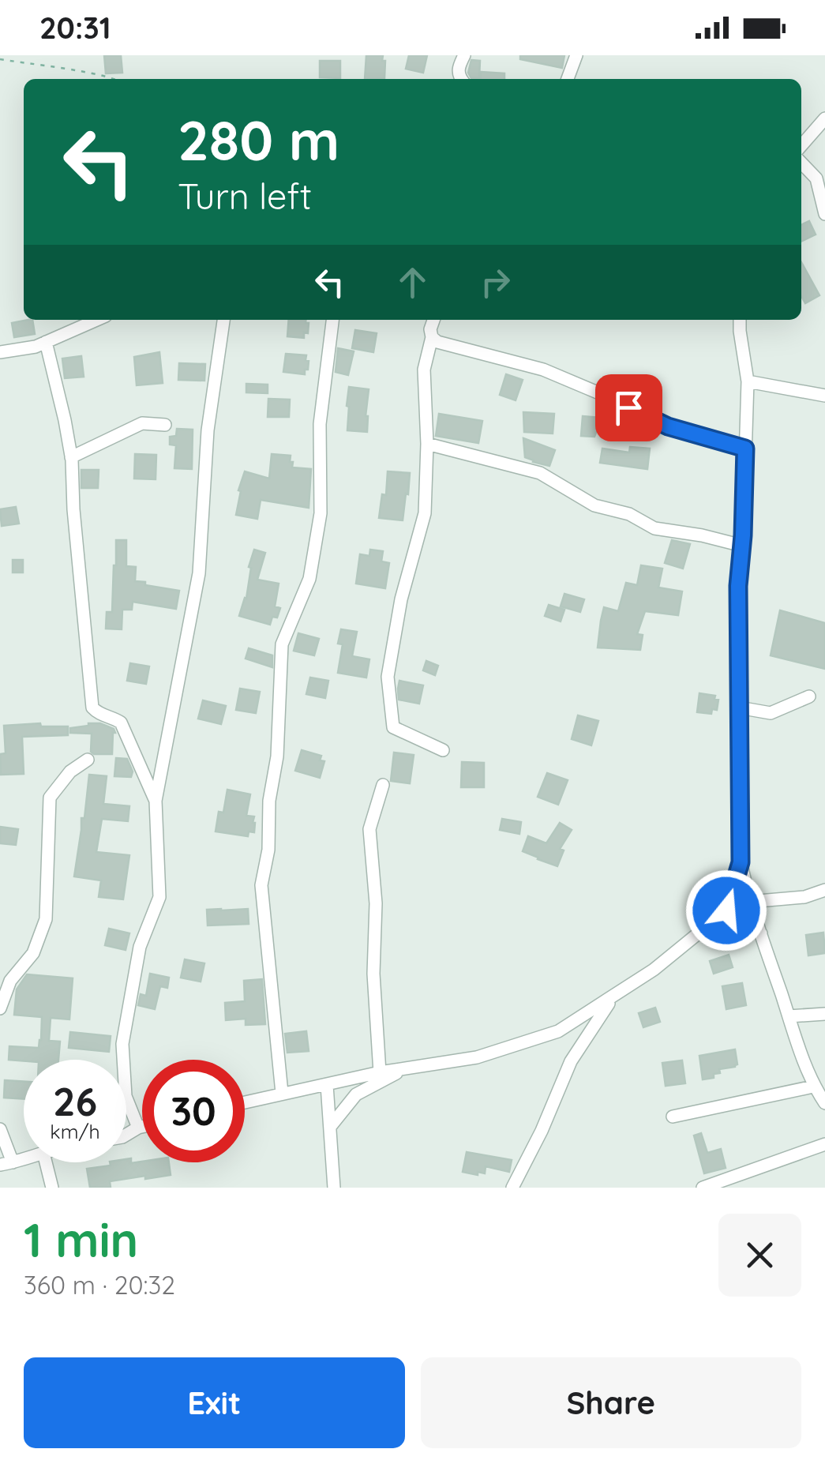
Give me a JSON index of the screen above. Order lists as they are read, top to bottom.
{
  "page": {
    "status": "20:31",
    "turn": ["280 m", "Turn left"],
    "speed": "26 km/h",
    "limit": "30",
    "heading": ["1 min", "360 m · 20:32"],
    "buttons": ["Exit", "Share"]
  }
}
